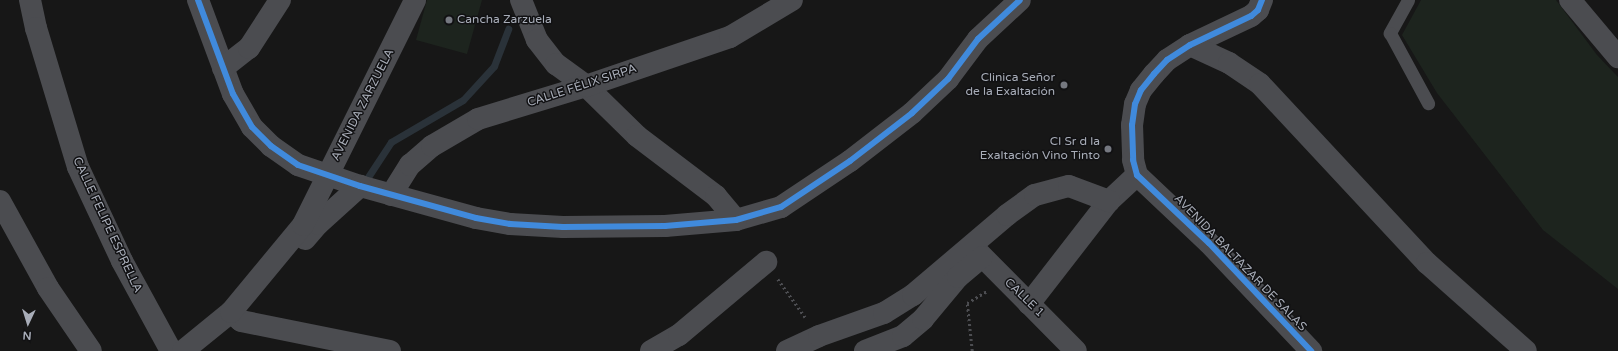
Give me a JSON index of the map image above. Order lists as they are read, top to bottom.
{
  "streets": {
    "street": [
      "CALLE FÉLIX SIRPA",
      "AVENIDA ZARZUELA",
      "CALLE FELIPE ESPRELLA",
      "AVENIDA BALTAZAR DE SALAS",
      "CALLE 1"
    ]
  },
  "places": ["Cancha Zarzuela", "Clinica Señor de la Exaltación", "CI Sr d la Exaltación Vino Tinto"],
  "north": "bottom"
}
